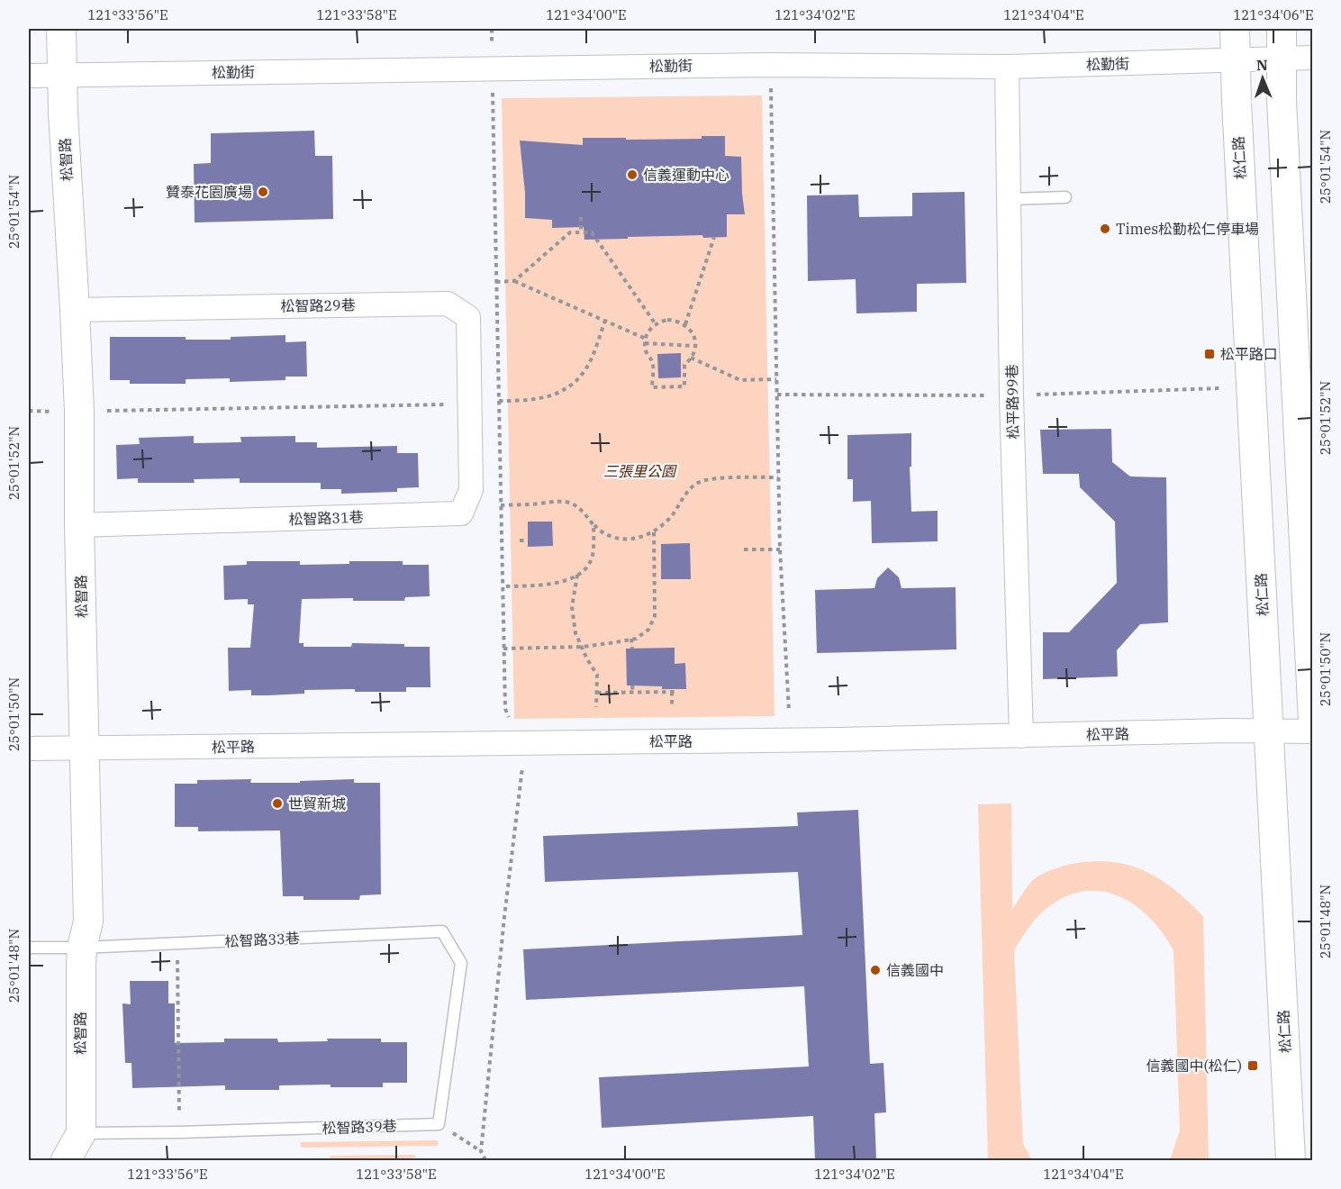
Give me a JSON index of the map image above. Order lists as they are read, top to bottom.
{
  "streets": {
    "street": [
      "松勤街",
      "松仁路",
      "松智路",
      "松智路29巷",
      "松平路99巷",
      "松智路31巷",
      "松平路"
    ],
    "lane": ["松智路33巷", "松智路39巷"]
  },
  "crossings": [
    ["松勤街", "松仁路"],
    ["松勤街", "松智路"],
    ["松勤街", "松平路99巷"],
    ["松仁路", "松平路"],
    ["松智路", "松智路29巷"],
    ["松智路", "松智路31巷"],
    ["松智路", "松平路"],
    ["松智路", "松智路33巷"],
    ["松智路", "松智路39巷"],
    ["松智路29巷", "松智路31巷"],
    ["松平路99巷", "松平路"],
    ["松智路33巷", "松智路39巷"]
  ],
  "parks": ["三張里公園"],
  "places": {
    "other": [
      "信義運動中心",
      "贊泰花園廣場",
      "Times松勤松仁停車場",
      "世貿新城",
      "信義國中"
    ],
    "transit": ["松平路口", "信義國中(松仁)"]
  },
  "north": "top",
  "coordinates": [
    "121°33'56\"E",
    "121°33'58\"E",
    "121°34'00\"E",
    "121°34'02\"E",
    "121°34'04\"E",
    "121°34'06\"E",
    "25°01'54\"N",
    "25°01'52\"N",
    "25°01'50\"N",
    "25°01'48\"N"
  ]
}
